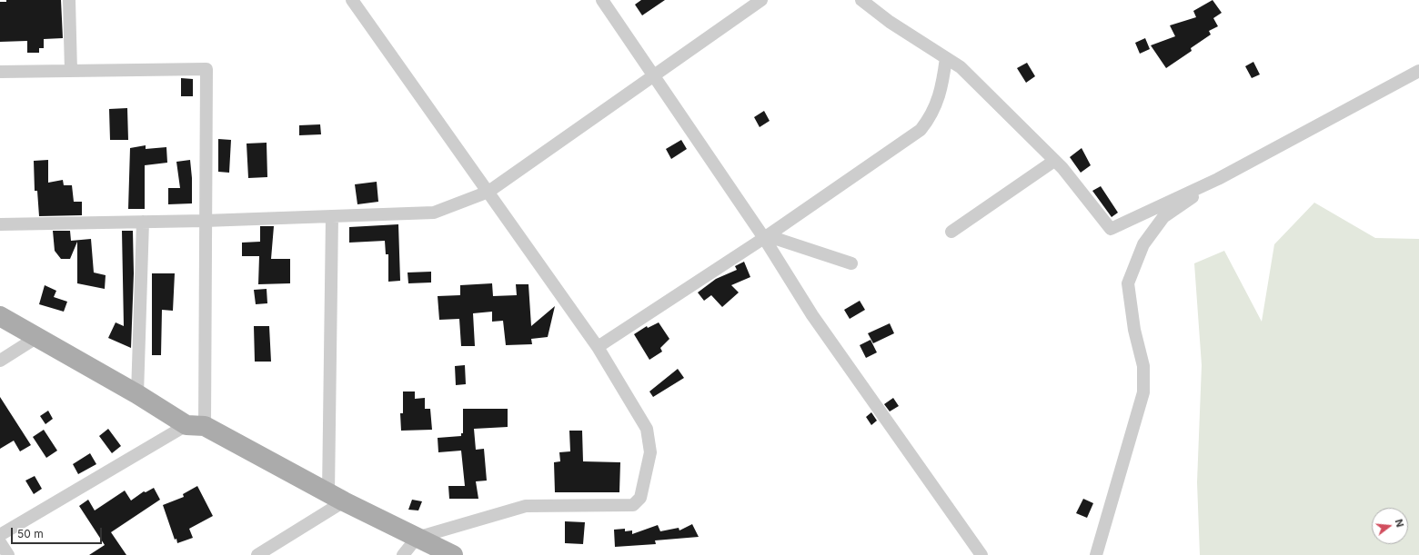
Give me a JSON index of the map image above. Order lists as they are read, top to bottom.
{
  "scale_bar": "50 m",
  "north": "right"
}
